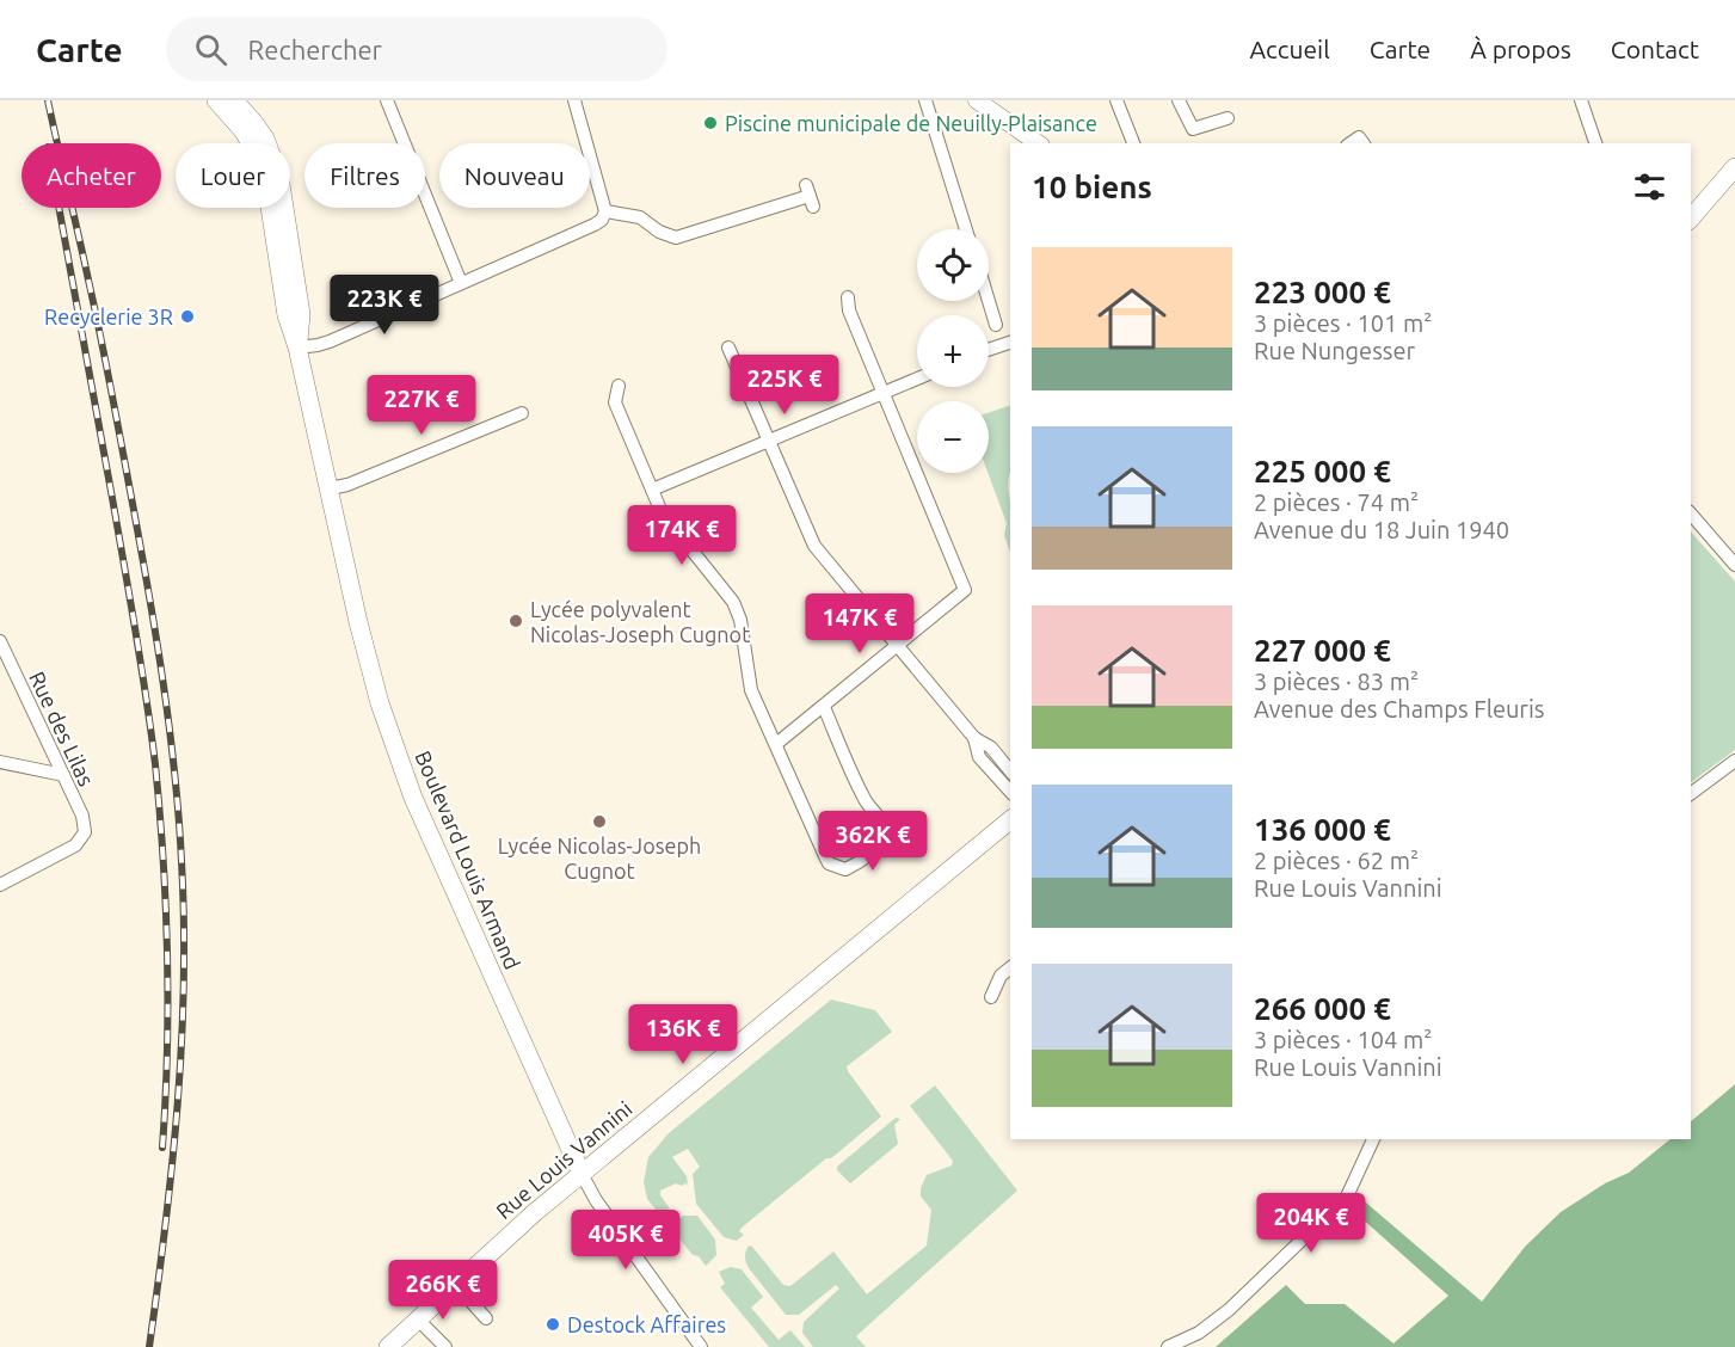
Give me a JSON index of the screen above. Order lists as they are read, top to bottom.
{
  "streets": {
    "main road": ["Boulevard Louis Armand", "Rue Louis Vannini"],
    "street": ["Rue des Lilas"]
  },
  "crossings": [
    ["Boulevard Louis Armand", "Rue Louis Vannini"]
  ],
  "places": [
    "Piscine municipale de Neuilly-Plaisance",
    "Recyclerie 3R",
    "Lycée polyvalent Nicolas-Joseph Cugnot",
    "Lycée Nicolas-Joseph Cugnot",
    "Destock Affaires"
  ],
  "page": {
    "header": "Carte",
    "search": "Rechercher",
    "nav": [
      "Accueil",
      "Carte",
      "À propos",
      "Contact"
    ],
    "chip": [
      "Acheter",
      "Louer",
      "Filtres",
      "Nouveau"
    ],
    "heading": "10 biens",
    "map_buttons": ["+", "−"],
    "list": [
      {
        "name": "223 000 €",
        "note": "3 pièces · 101 m² · Rue Nungesser"
      },
      {
        "name": "225 000 €",
        "note": "2 pièces · 74 m² · Avenue du 18 Juin 1940"
      },
      {
        "name": "227 000 €",
        "note": "3 pièces · 83 m² · Avenue des Champs Fleuris"
      },
      {
        "name": "136 000 €",
        "note": "2 pièces · 62 m² · Rue Louis Vannini"
      },
      {
        "name": "266 000 €",
        "note": "3 pièces · 104 m² · Rue Louis Vannini"
      }
    ],
    "price": [
      "223K €",
      "225K €",
      "227K €",
      "174K €",
      "147K €",
      "362K €",
      "136K €",
      "204K €",
      "405K €",
      "266K €"
    ]
  }
}
